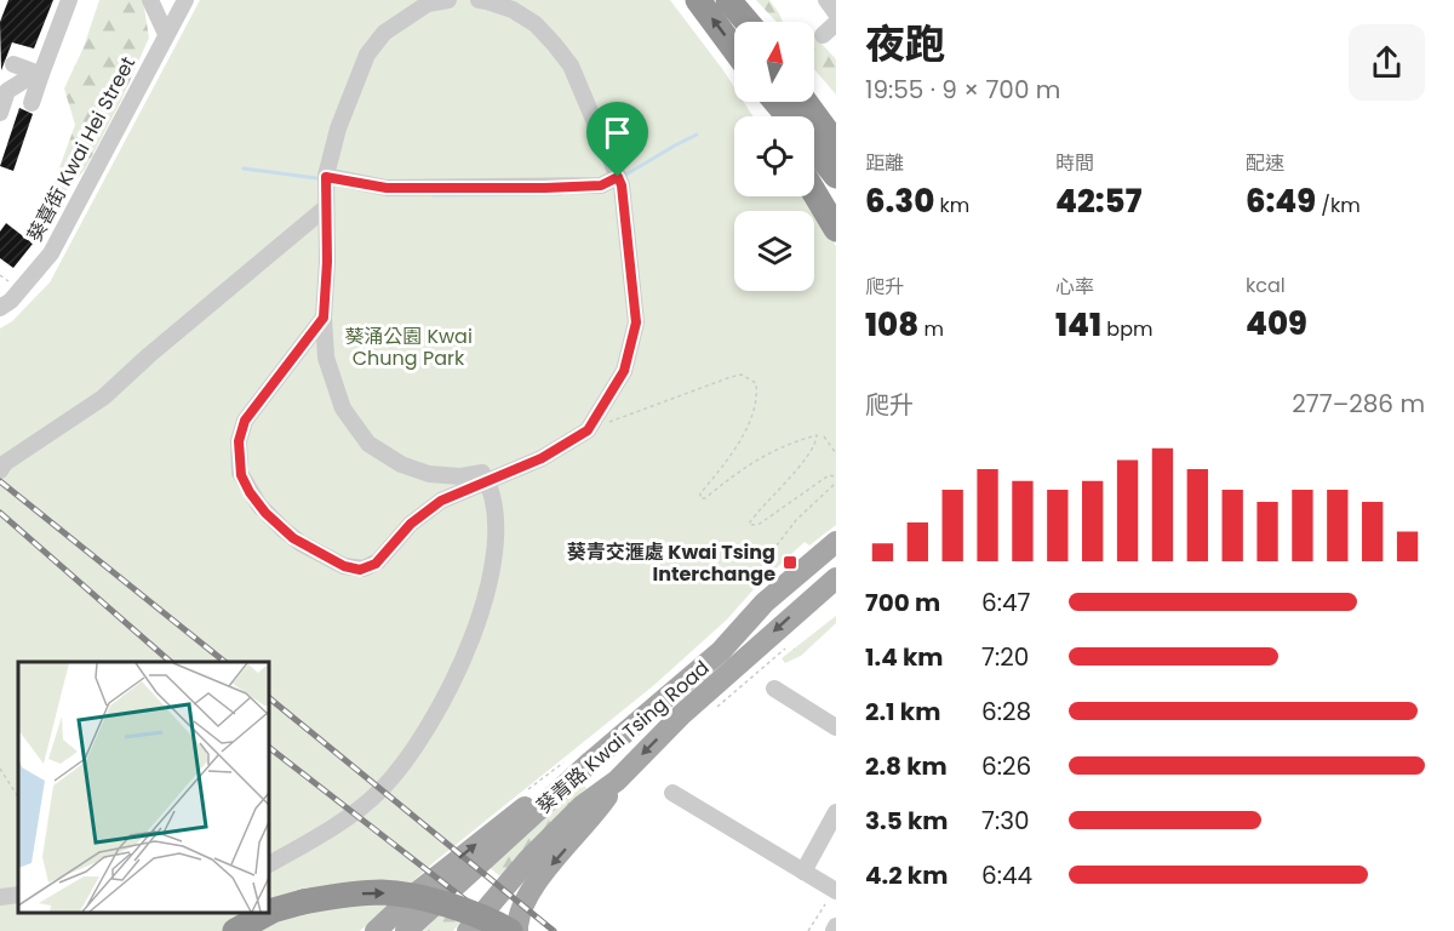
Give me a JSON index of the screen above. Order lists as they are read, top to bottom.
{
  "streets": {
    "main road": ["葵青路 Kwai Tsing Road"],
    "street": ["葵喜街 Kwai Hei Street"]
  },
  "parks": ["葵涌公園 Kwai Chung Park"],
  "places": {
    "transit": ["葵青交滙處 Kwai Tsing Interchange"]
  },
  "north": "top",
  "page": {
    "heading": ["夜跑", "19:55 · 9 × 700 m"],
    "stats": [
      ["距離", "6.30 km"],
      ["時間", "42:57"],
      ["配速", "6:49 /km"],
      ["爬升", "108 m"],
      ["心率", "141 bpm"],
      ["kcal", "409"]
    ],
    "chart": ["爬升", "277–286 m"],
    "list": [
      {
        "name": "700 m",
        "note": "6:47"
      },
      {
        "name": "1.4 km",
        "note": "7:20"
      },
      {
        "name": "2.1 km",
        "note": "6:28"
      },
      {
        "name": "2.8 km",
        "note": "6:26"
      },
      {
        "name": "3.5 km",
        "note": "7:30"
      },
      {
        "name": "4.2 km",
        "note": "6:44"
      }
    ]
  }
}
